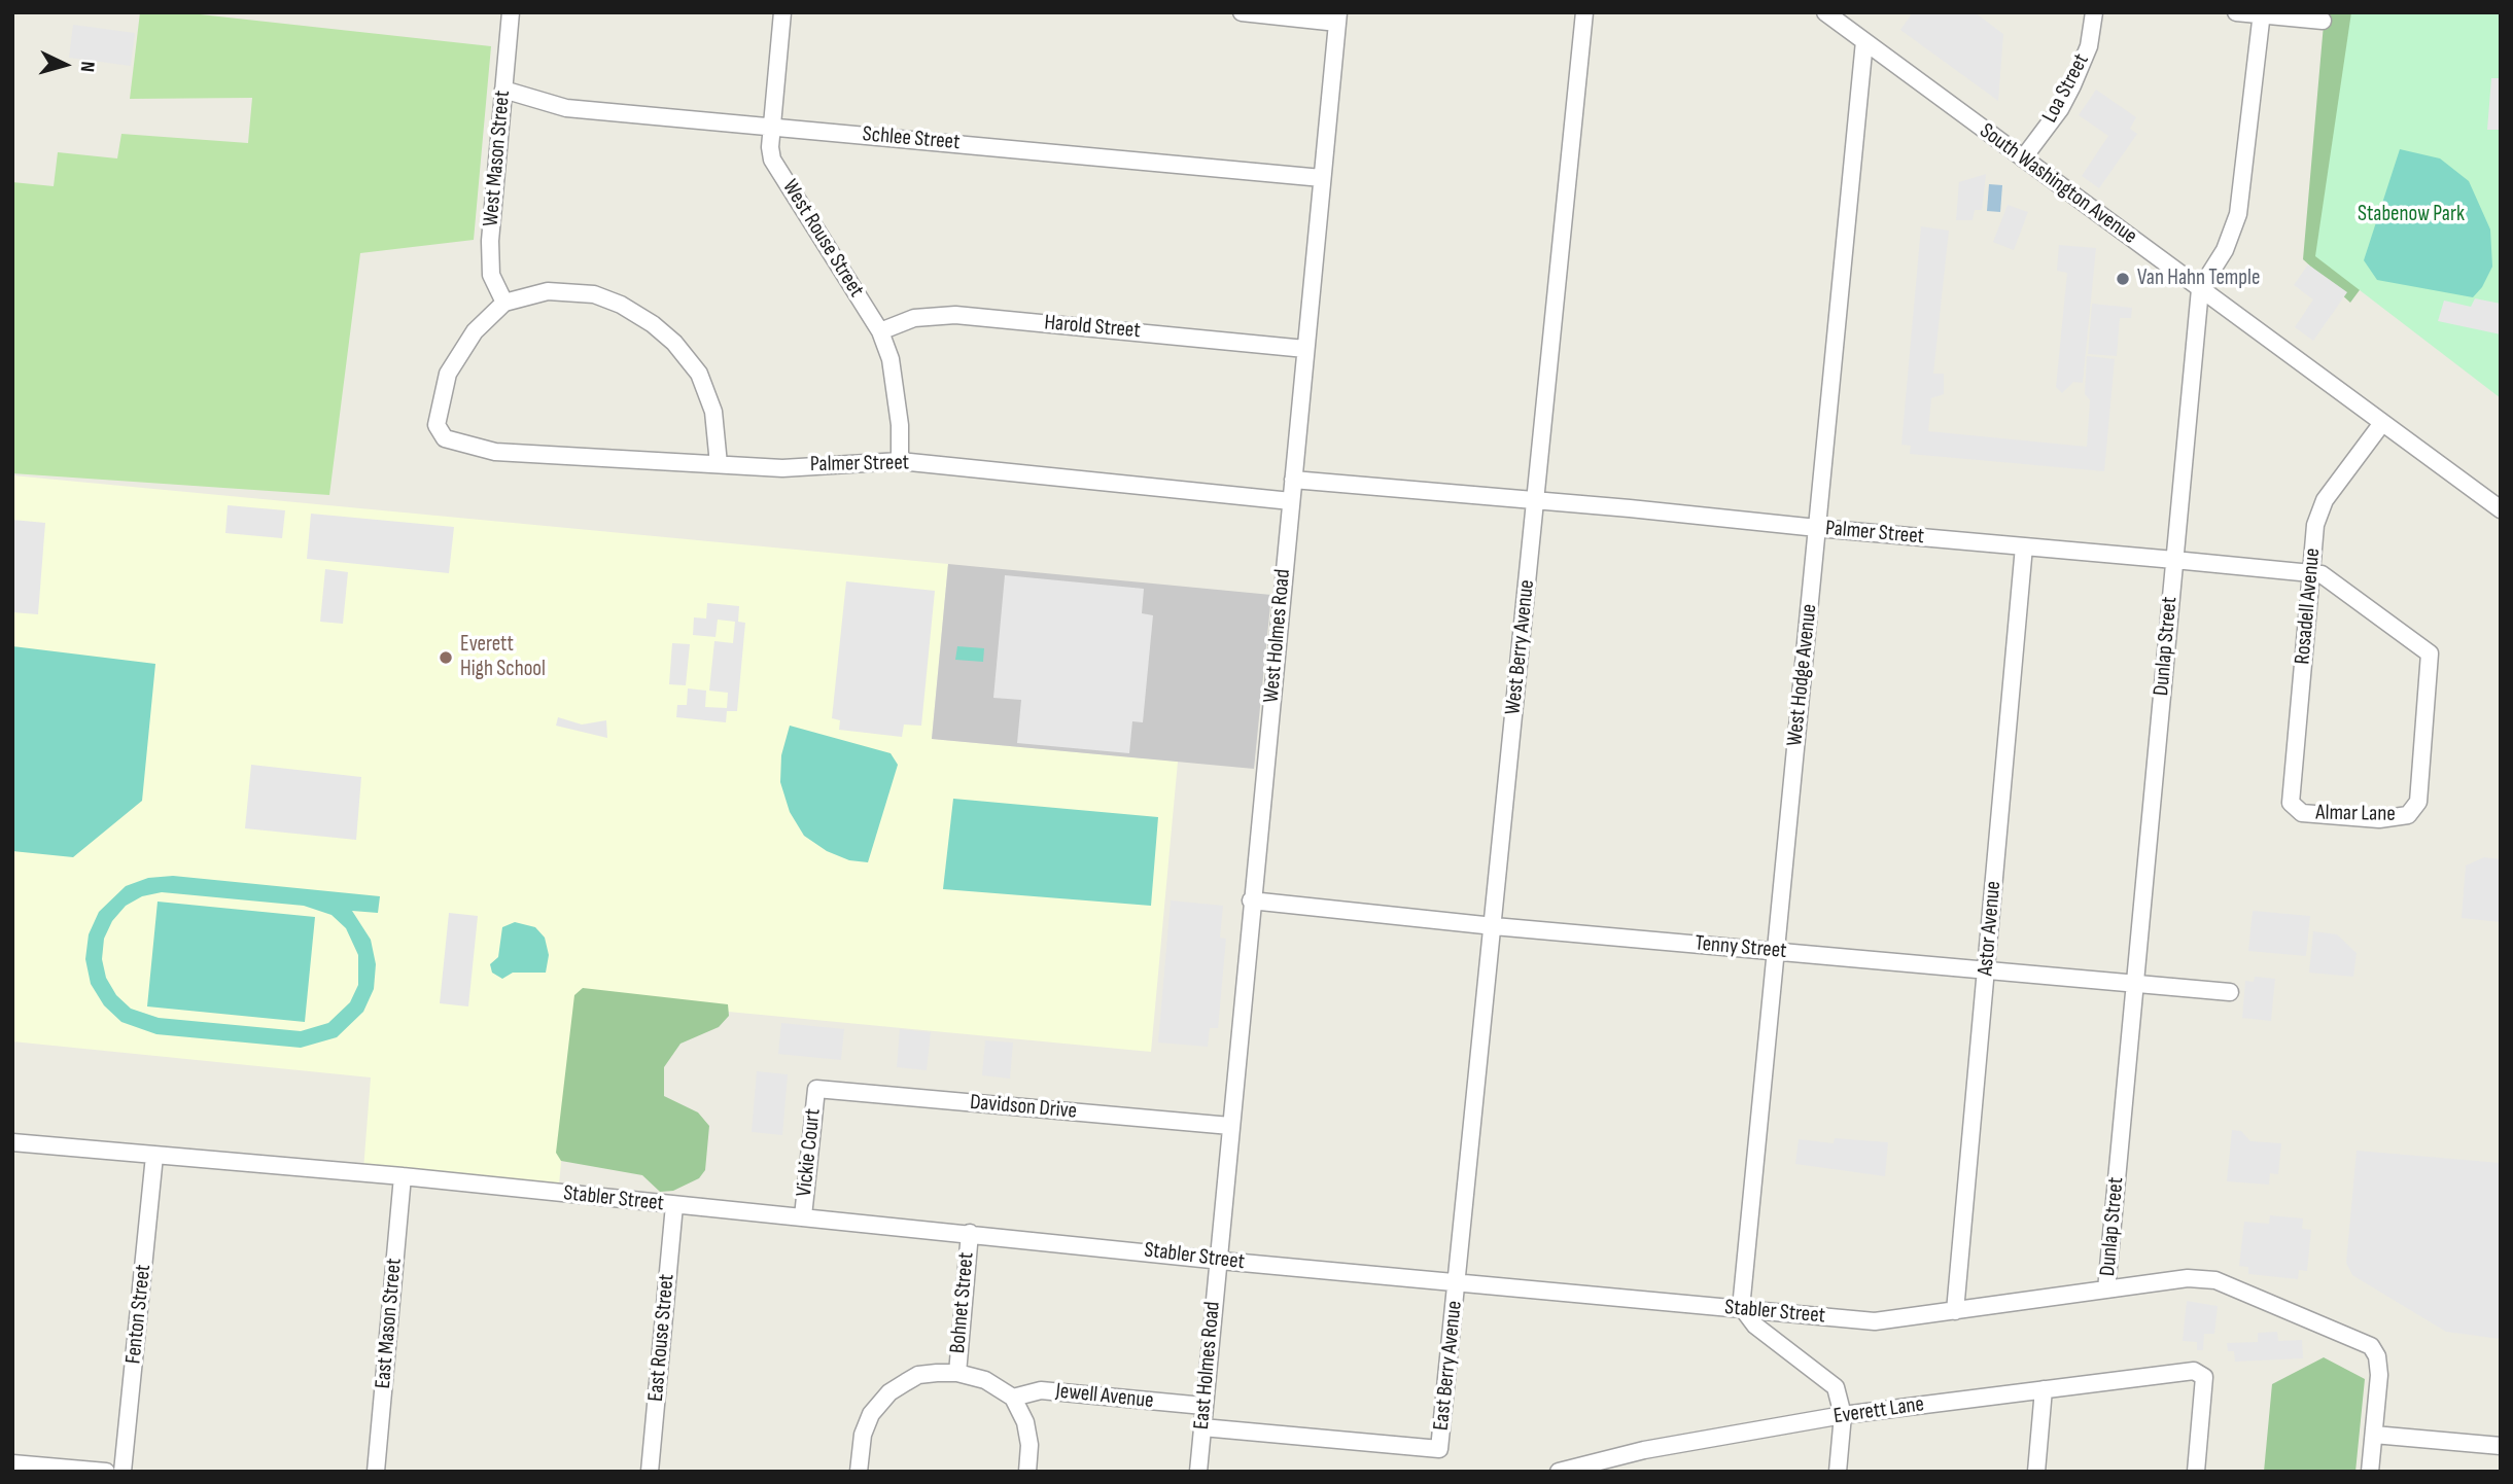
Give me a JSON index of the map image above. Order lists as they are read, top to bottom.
{
  "streets": {
    "street": [
      "Loa Street",
      "Schlee Street",
      "West Mason Street",
      "South Washington Avenue",
      "West Rouse Street",
      "Harold Street",
      "Palmer Street",
      "Rosadell Avenue",
      "West Holmes Road",
      "Dunlap Street",
      "West Berry Avenue",
      "West Hodge Avenue",
      "Almar Lane",
      "Astor Avenue",
      "Tenny Street",
      "Davidson Drive",
      "Vickie Court",
      "Stabler Street",
      "Bohnet Street",
      "Fenton Street",
      "East Mason Street",
      "East Rouse Street",
      "East Holmes Road",
      "East Berry Avenue",
      "Jewell Avenue",
      "Everett Lane"
    ]
  },
  "crossings": [
    ["Loa Street", "South Washington Avenue"],
    ["Schlee Street", "West Mason Street"],
    ["Schlee Street", "West Rouse Street"],
    ["Schlee Street", "West Holmes Road"],
    ["West Mason Street", "Palmer Street"],
    ["South Washington Avenue", "Rosadell Avenue"],
    ["South Washington Avenue", "Dunlap Street"],
    ["South Washington Avenue", "West Hodge Avenue"],
    ["West Rouse Street", "Harold Street"],
    ["West Rouse Street", "Palmer Street"],
    ["Harold Street", "West Holmes Road"],
    ["Palmer Street", "Rosadell Avenue"],
    ["Palmer Street", "West Holmes Road"],
    ["Palmer Street", "Dunlap Street"],
    ["Palmer Street", "West Berry Avenue"],
    ["Palmer Street", "West Hodge Avenue"],
    ["Palmer Street", "Almar Lane"],
    ["Palmer Street", "Astor Avenue"],
    ["Rosadell Avenue", "Almar Lane"],
    ["West Holmes Road", "Tenny Street"],
    ["West Holmes Road", "Davidson Drive"],
    ["West Holmes Road", "Stabler Street"],
    ["West Holmes Road", "East Holmes Road"],
    ["Dunlap Street", "Tenny Street"],
    ["Dunlap Street", "Stabler Street"],
    ["West Berry Avenue", "Tenny Street"],
    ["West Berry Avenue", "Stabler Street"],
    ["West Berry Avenue", "East Berry Avenue"],
    ["West Hodge Avenue", "Tenny Street"],
    ["West Hodge Avenue", "Stabler Street"],
    ["Astor Avenue", "Tenny Street"],
    ["Astor Avenue", "Stabler Street"],
    ["Davidson Drive", "Vickie Court"],
    ["Vickie Court", "Stabler Street"],
    ["Stabler Street", "Bohnet Street"],
    ["Stabler Street", "Fenton Street"],
    ["Stabler Street", "East Mason Street"],
    ["Stabler Street", "East Rouse Street"],
    ["Stabler Street", "East Holmes Road"],
    ["Stabler Street", "East Berry Avenue"],
    ["East Holmes Road", "East Berry Avenue"],
    ["East Holmes Road", "Jewell Avenue"]
  ],
  "parks": ["Stabenow Park"],
  "places": ["Van Hahn Temple", "Everett High School"],
  "north": "right"
}
